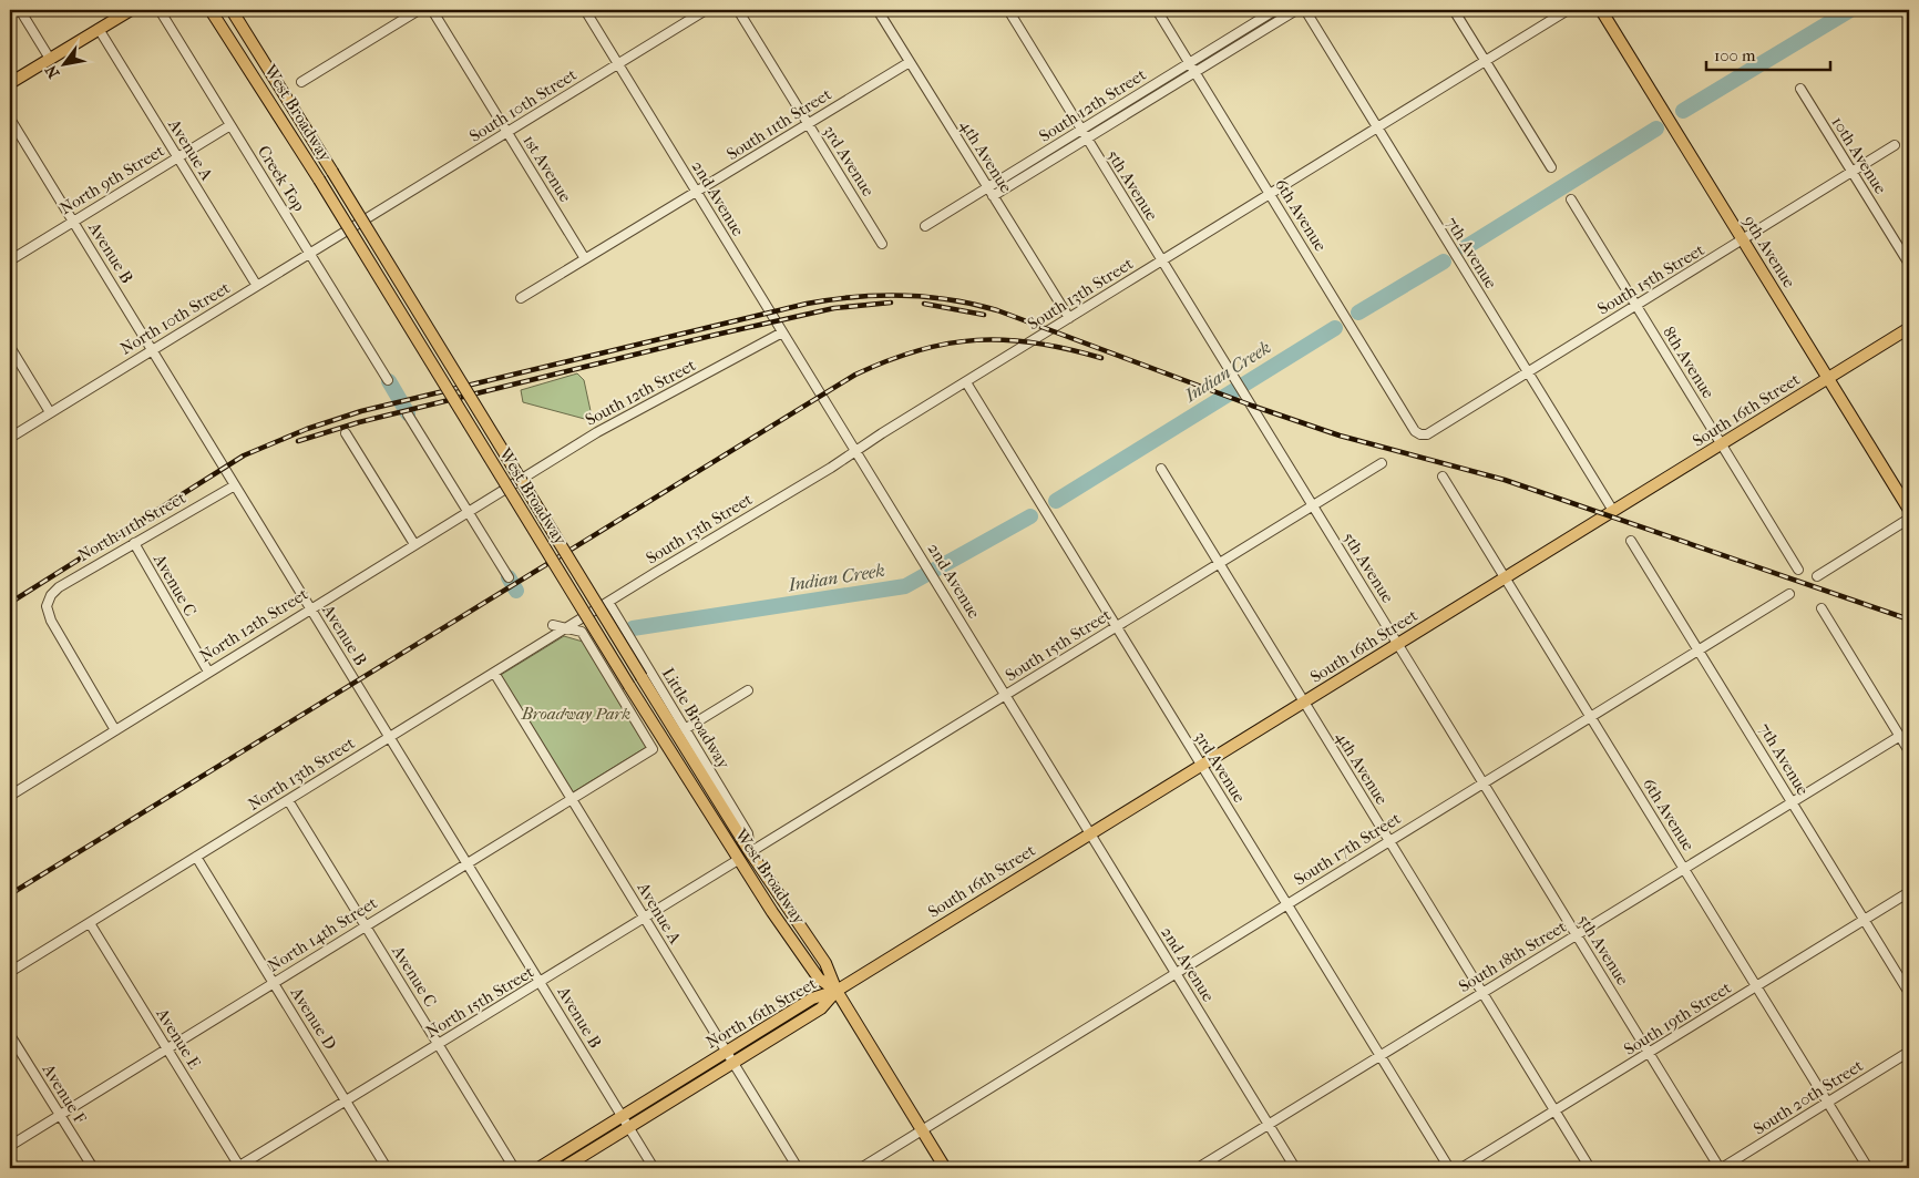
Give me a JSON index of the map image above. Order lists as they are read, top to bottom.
{
  "streets": {
    "main road": [
      "West Broadway",
      "9th Avenue",
      "South 16th Street",
      "North 16th Street"
    ],
    "street": [
      "South 10th Street",
      "South 12th Street",
      "South 11th Street",
      "Avenue A",
      "10th Avenue",
      "4th Avenue",
      "3rd Avenue",
      "1st Avenue",
      "Creek Top",
      "North 9th Street",
      "5th Avenue",
      "2nd Avenue",
      "6th Avenue",
      "Avenue B",
      "7th Avenue",
      "South 15th Street",
      "South 13th Street",
      "North 10th Street",
      "8th Avenue",
      "North 11th Street",
      "Avenue C",
      "North 12th Street",
      "Little Broadway",
      "North 13th Street",
      "South 17th Street",
      "North 14th Street",
      "South 18th Street",
      "North 15th Street",
      "Avenue D",
      "South 19th Street",
      "Avenue E",
      "Avenue F",
      "South 20th Street"
    ]
  },
  "crossings": [
    ["South 10th Street", "1st Avenue"],
    ["South 10th Street", "2nd Avenue"],
    ["South 10th Street", "North 10th Street"],
    ["South 12th Street", "4th Avenue"],
    ["South 12th Street", "5th Avenue"],
    ["South 12th Street", "2nd Avenue"],
    ["South 12th Street", "6th Avenue"],
    ["South 12th Street", "North 12th Street"],
    ["West Broadway", "South 15th Street"],
    ["West Broadway", "South 16th Street"],
    ["West Broadway", "Little Broadway"],
    ["West Broadway", "South 17th Street"],
    ["West Broadway", "North 15th Street"],
    ["West Broadway", "North 16th Street"],
    ["South 11th Street", "4th Avenue"],
    ["South 11th Street", "3rd Avenue"],
    ["South 11th Street", "1st Avenue"],
    ["South 11th Street", "2nd Avenue"],
    ["Avenue A", "North 9th Street"],
    ["Avenue A", "North 10th Street"],
    ["Avenue A", "North 13th Street"],
    ["Avenue A", "North 14th Street"],
    ["Avenue A", "North 15th Street"],
    ["Avenue A", "North 16th Street"],
    ["10th Avenue", "South 15th Street"],
    ["4th Avenue", "South 15th Street"],
    ["4th Avenue", "South 13th Street"],
    ["4th Avenue", "South 16th Street"],
    ["4th Avenue", "South 17th Street"],
    ["4th Avenue", "South 18th Street"],
    ["4th Avenue", "South 19th Street"],
    ["3rd Avenue", "South 15th Street"],
    ["3rd Avenue", "South 13th Street"],
    ["3rd Avenue", "South 16th Street"],
    ["3rd Avenue", "South 17th Street"],
    ["3rd Avenue", "South 18th Street"],
    ["Creek Top", "North 9th Street"],
    ["Creek Top", "North 10th Street"],
    ["North 9th Street", "Avenue B"],
    ["5th Avenue", "South 15th Street"],
    ["5th Avenue", "South 13th Street"],
    ["5th Avenue", "South 16th Street"],
    ["5th Avenue", "South 17th Street"],
    ["5th Avenue", "South 18th Street"],
    ["5th Avenue", "South 19th Street"],
    ["5th Avenue", "South 20th Street"],
    ["2nd Avenue", "South 15th Street"],
    ["2nd Avenue", "South 13th Street"],
    ["2nd Avenue", "South 16th Street"],
    ["2nd Avenue", "South 17th Street"],
    ["2nd Avenue", "South 18th Street"],
    ["6th Avenue", "South 15th Street"],
    ["6th Avenue", "South 13th Street"],
    ["6th Avenue", "South 16th Street"],
    ["6th Avenue", "South 17th Street"],
    ["6th Avenue", "South 18th Street"],
    ["6th Avenue", "South 19th Street"],
    ["6th Avenue", "South 20th Street"],
    ["9th Avenue", "South 15th Street"],
    ["9th Avenue", "South 16th Street"],
    ["Avenue B", "North 10th Street"],
    ["Avenue B", "North 11th Street"],
    ["Avenue B", "North 12th Street"],
    ["Avenue B", "North 13th Street"],
    ["Avenue B", "North 14th Street"],
    ["Avenue B", "North 15th Street"],
    ["Avenue B", "North 16th Street"],
    ["7th Avenue", "South 15th Street"],
    ["7th Avenue", "South 13th Street"],
    ["7th Avenue", "South 16th Street"],
    ["7th Avenue", "South 17th Street"],
    ["7th Avenue", "South 18th Street"],
    ["7th Avenue", "South 19th Street"],
    ["South 15th Street", "8th Avenue"],
    ["South 15th Street", "Little Broadway"],
    ["South 13th Street", "Little Broadway"],
    ["South 13th Street", "North 13th Street"],
    ["8th Avenue", "South 16th Street"],
    ["South 16th Street", "North 16th Street"],
    ["North 11th Street", "Avenue C"],
    ["North 11th Street", "North 12th Street"],
    ["Avenue C", "North 12th Street"],
    ["Avenue C", "North 13th Street"],
    ["Avenue C", "North 14th Street"],
    ["Avenue C", "North 15th Street"],
    ["Little Broadway", "North 13th Street"],
    ["North 13th Street", "North 14th Street"],
    ["North 13th Street", "Avenue D"],
    ["North 13th Street", "Avenue E"],
    ["North 14th Street", "Avenue D"],
    ["North 14th Street", "Avenue E"],
    ["North 14th Street", "Avenue F"],
    ["North 15th Street", "Avenue D"],
    ["North 15th Street", "Avenue E"]
  ],
  "water": ["Indian Creek"],
  "parks": ["Broadway Park"],
  "scale_bar": "100 m",
  "north": "bottom left"
}
